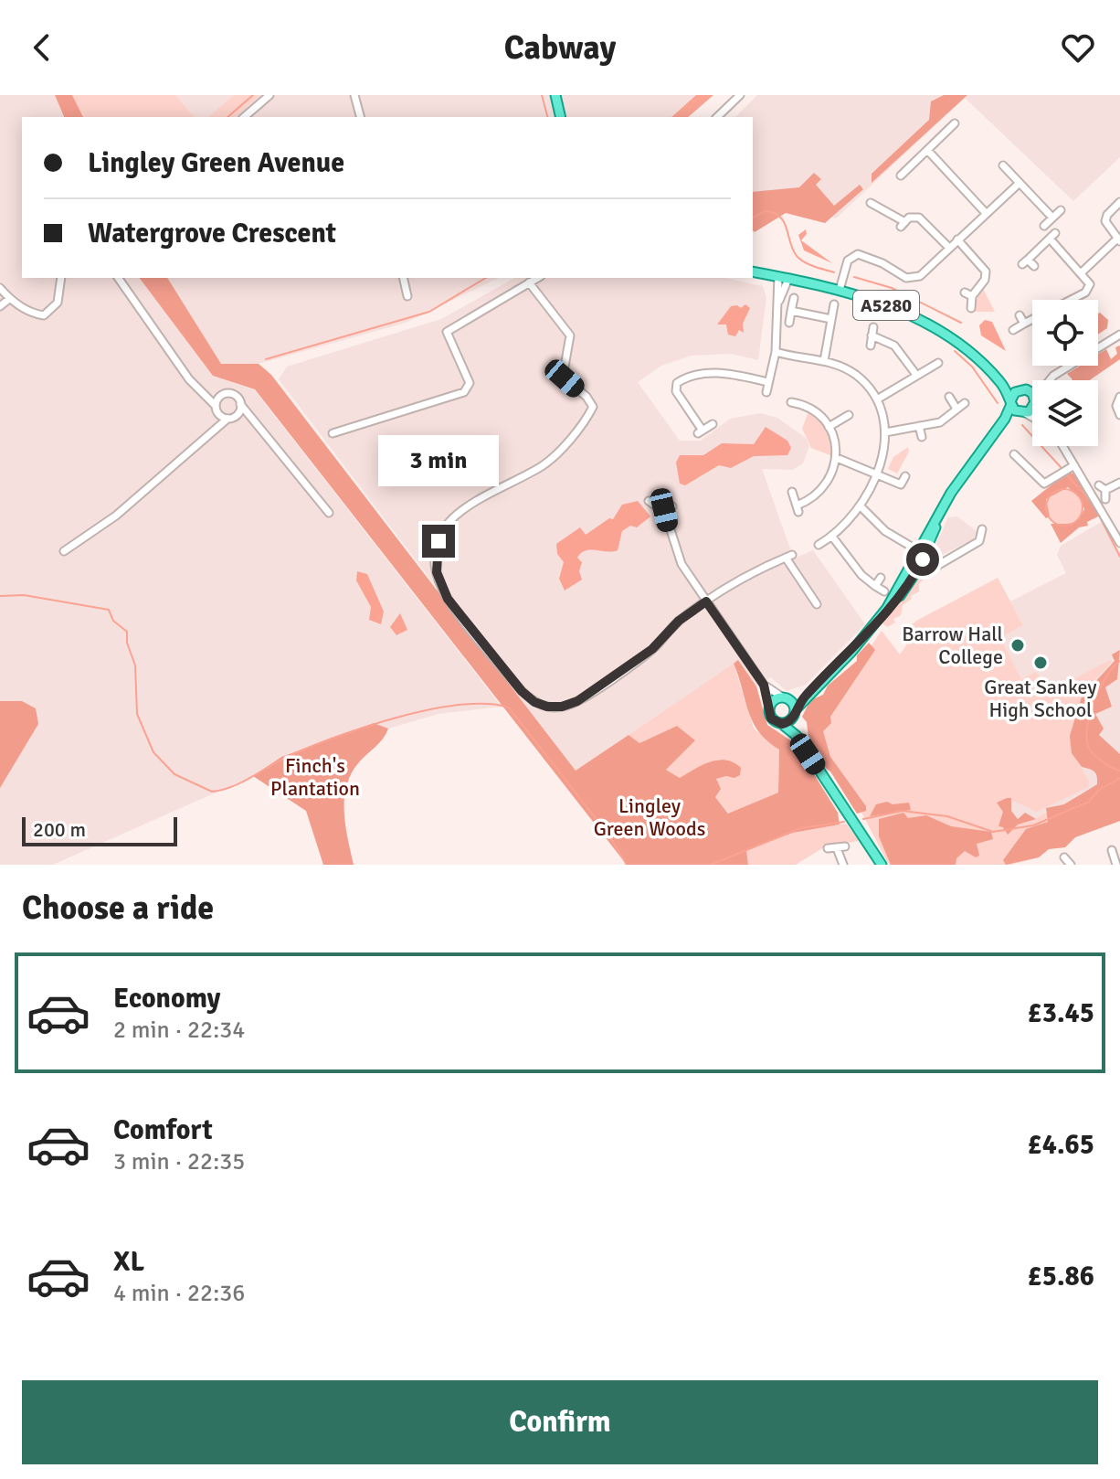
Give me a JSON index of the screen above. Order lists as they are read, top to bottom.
{
  "streets": {
    "main road": ["A5280"]
  },
  "parks": ["Finch's Plantation", "Lingley Green Woods"],
  "places": ["Barrow Hall College", "Great Sankey High School"],
  "scale_bar": "200 m",
  "page": {
    "header": "Cabway",
    "banner": ["Lingley Green Avenue", "Watergrove Crescent"],
    "bubble": "3 min",
    "scale": "200 m",
    "heading": "Choose a ride",
    "list": [
      {
        "name": "Economy",
        "note": "2 min · 22:34",
        "value": "£3.45"
      },
      {
        "name": "Comfort",
        "note": "3 min · 22:35",
        "value": "£4.65"
      },
      {
        "name": "XL",
        "note": "4 min · 22:36",
        "value": "£5.86"
      }
    ],
    "buttons": "Confirm"
  }
}
